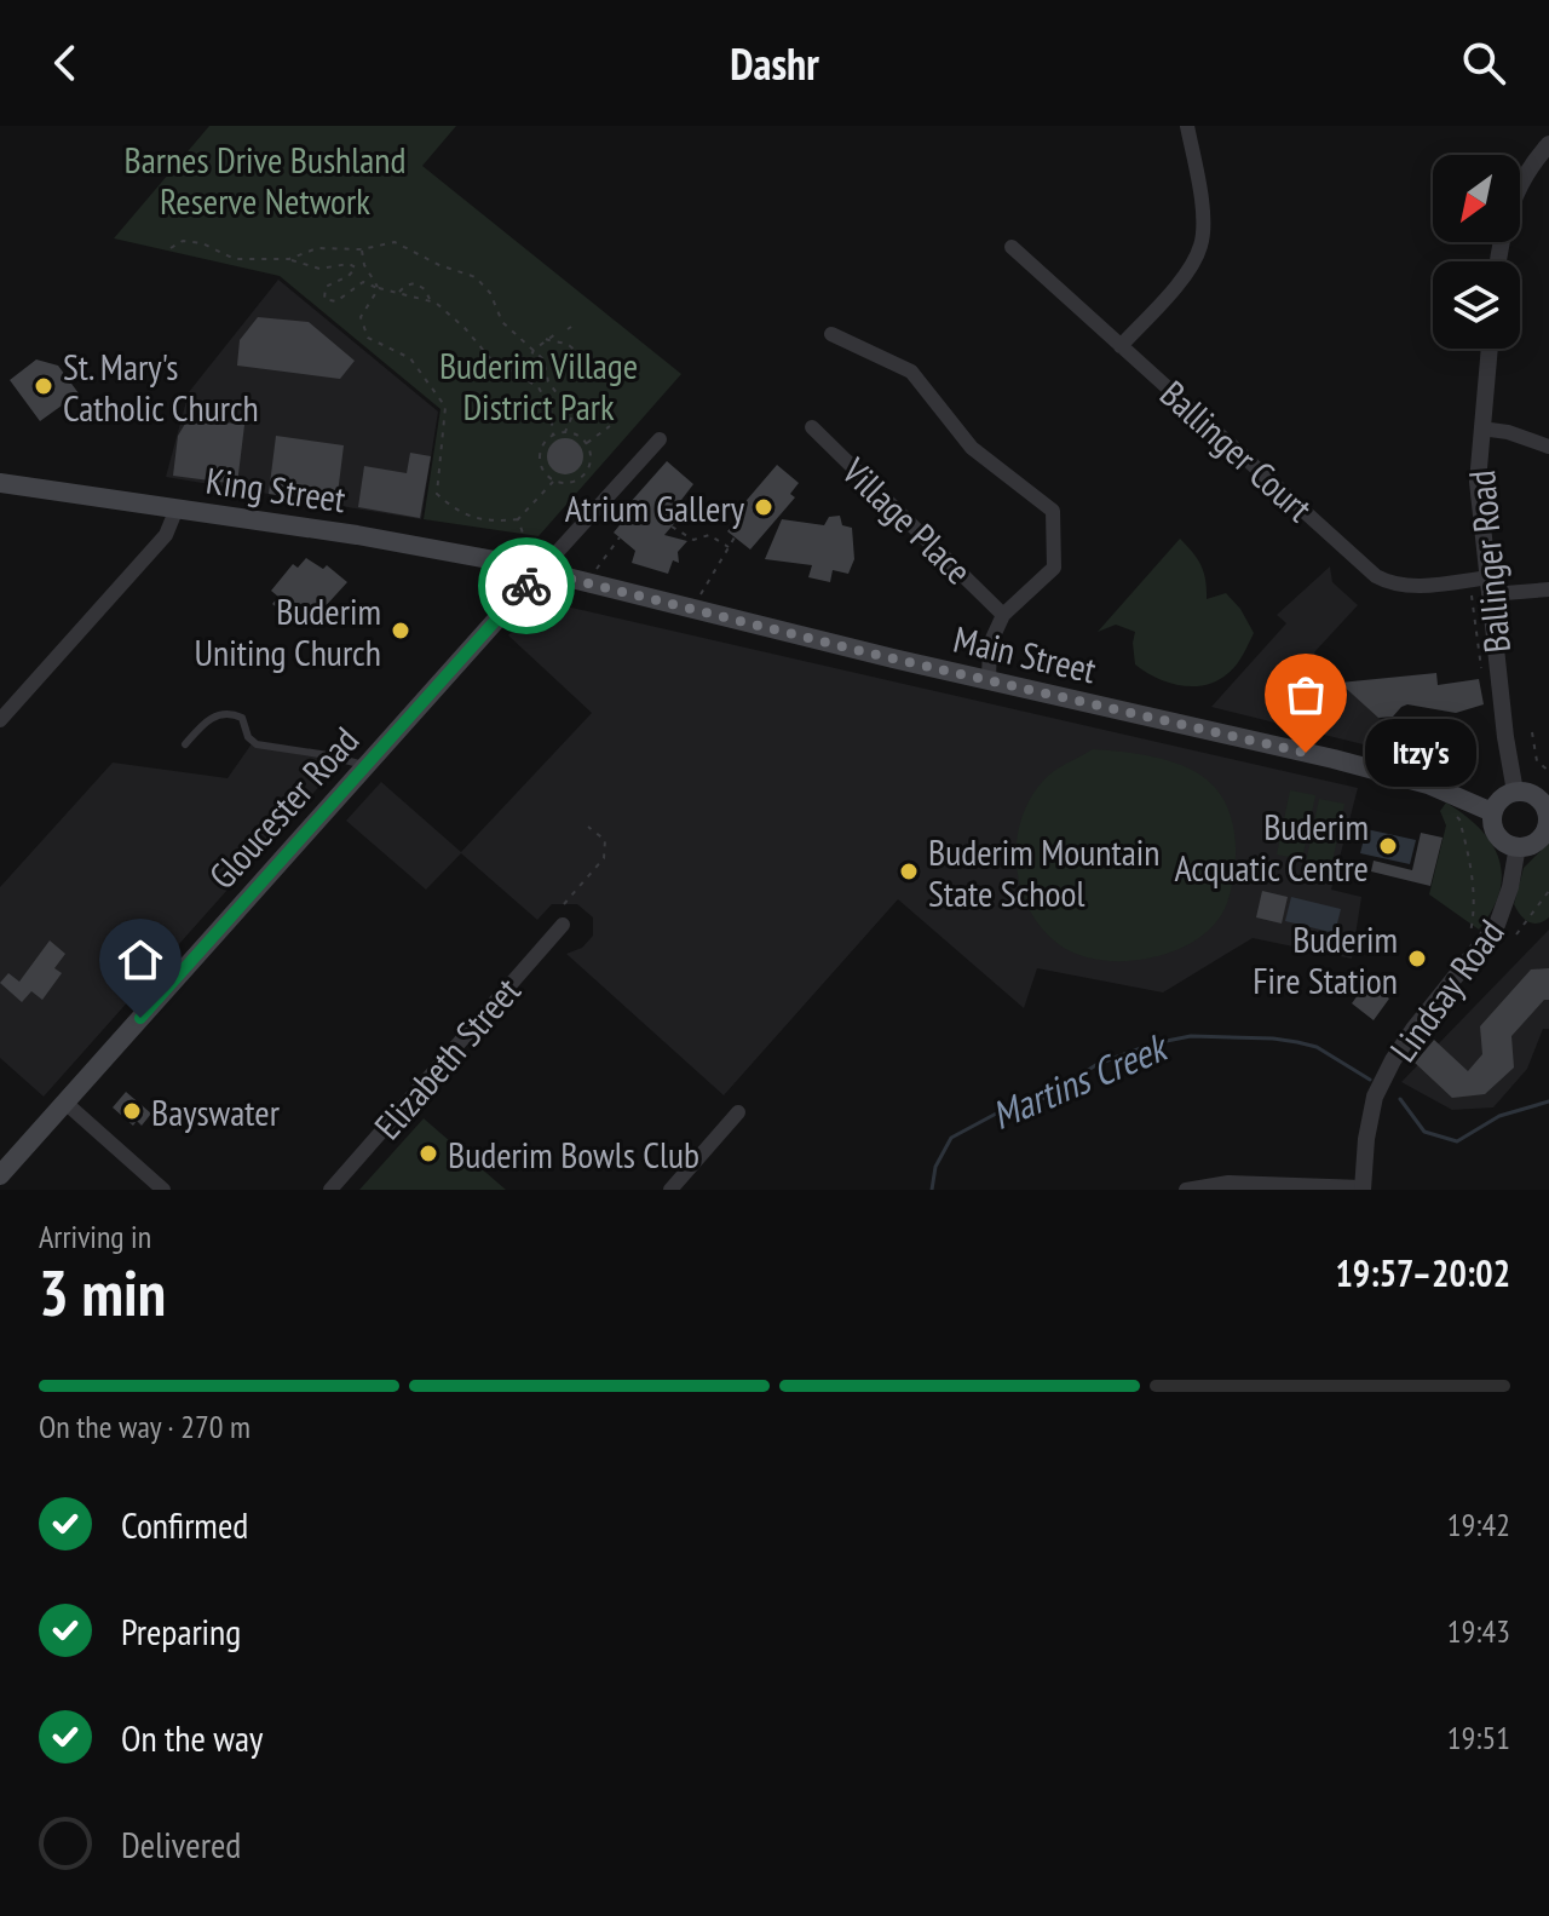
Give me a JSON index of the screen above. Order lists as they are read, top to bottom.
{
  "streets": {
    "main road": ["King Street", "Main Street", "Gloucester Road"],
    "street": [
      "Ballinger Court",
      "Village Place",
      "Ballinger Road",
      "Lindsay Road",
      "Elizabeth Street"
    ]
  },
  "crossings": [
    ["Ballinger Court", "Ballinger Road"],
    ["King Street", "Main Street"],
    ["King Street", "Gloucester Road"],
    ["Ballinger Road", "Main Street"],
    ["Ballinger Road", "Lindsay Road"],
    ["Main Street", "Gloucester Road"],
    ["Main Street", "Lindsay Road"]
  ],
  "water": ["Martins Creek"],
  "parks": ["Barnes Drive Bushland Reserve Network", "Buderim Village District Park"],
  "places": [
    "St. Mary's Catholic Church",
    "Atrium Gallery",
    "Buderim Uniting Church",
    "Itzy's",
    "Buderim Acquatic Centre",
    "Buderim Mountain State School",
    "Buderim Fire Station",
    "Bayswater",
    "Buderim Bowls Club"
  ],
  "north": "bottom left",
  "page": {
    "header": "Dashr",
    "bubble": "Itzy's",
    "heading": ["3 min", "Arriving in", "19:57–20:02"],
    "bar": "On the way · 270 m",
    "list": [
      ["Confirmed", "19:42"],
      ["Preparing", "19:43"],
      ["On the way", "19:51"],
      "Delivered"
    ]
  }
}
